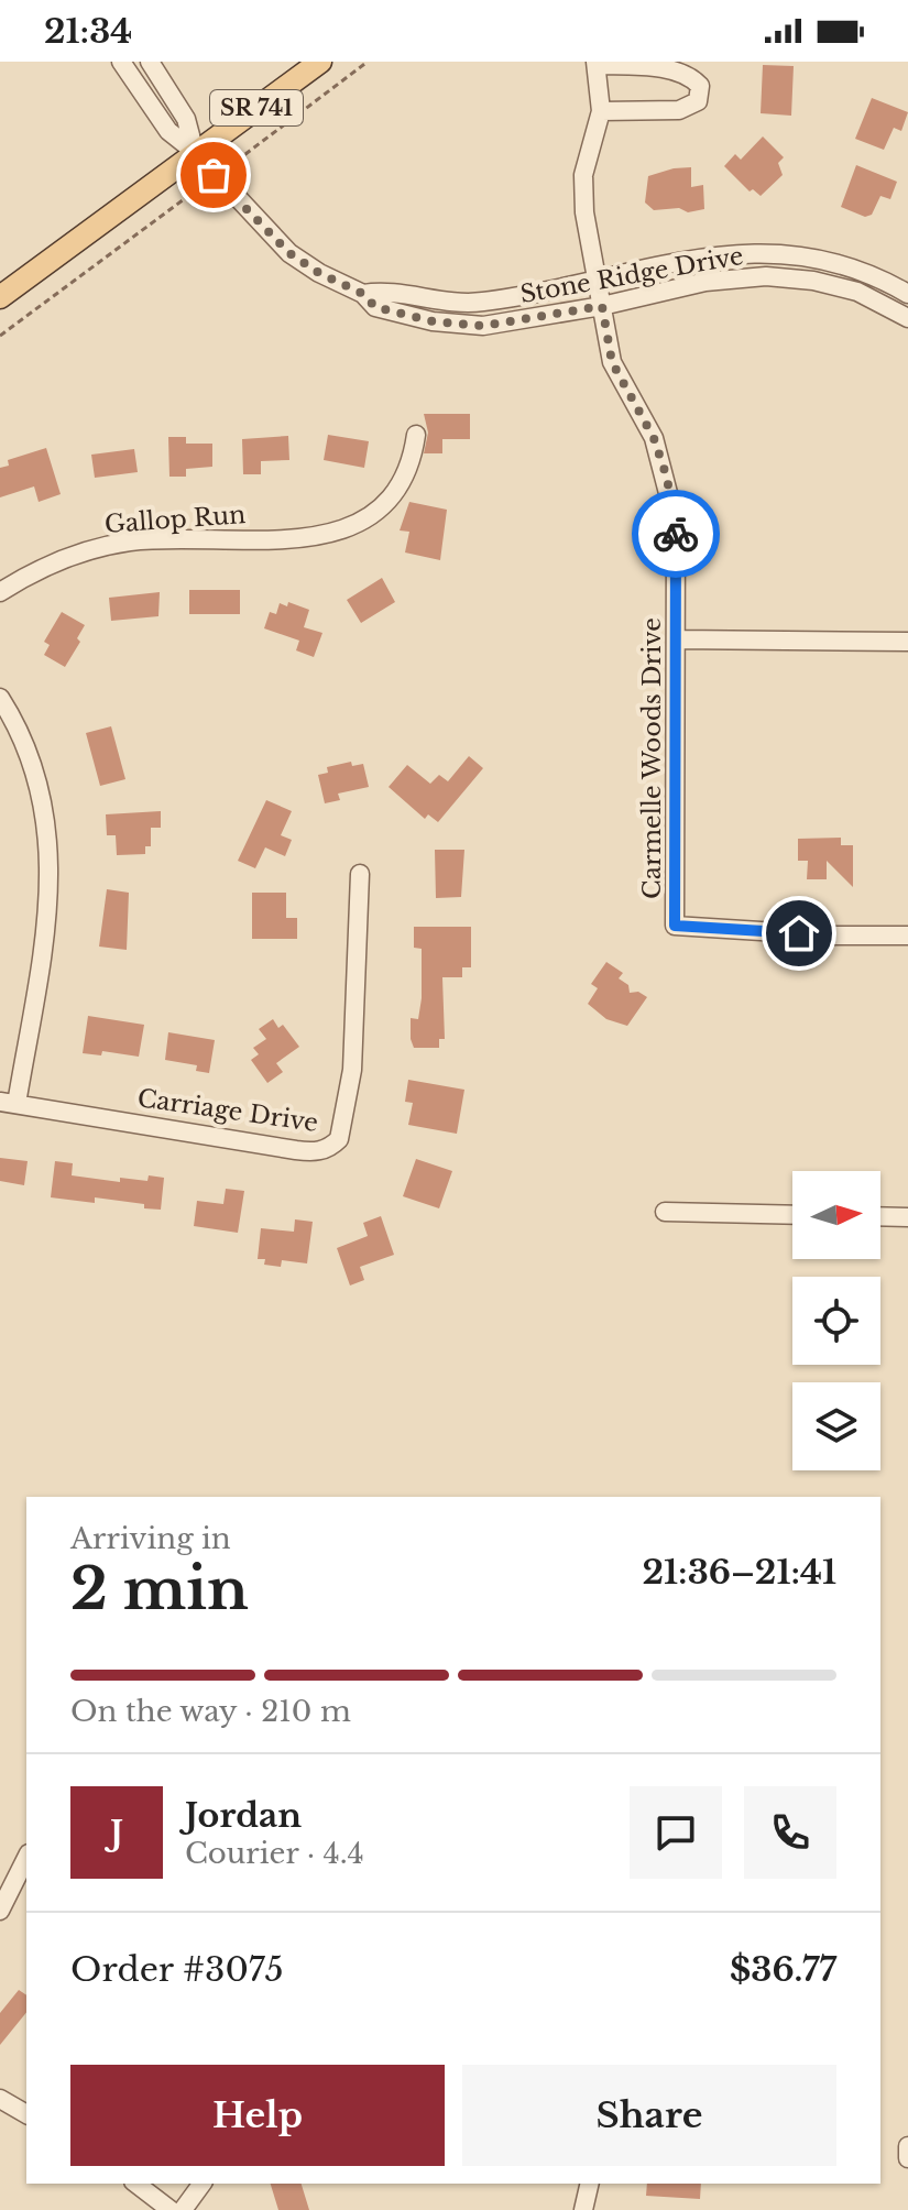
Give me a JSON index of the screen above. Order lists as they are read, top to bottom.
{
  "streets": {
    "main road": ["SR 741"],
    "street": [
      "Stone Ridge Drive",
      "Gallop Run",
      "Carmelle Woods Drive",
      "Carriage Drive"
    ]
  },
  "crossings": [
    ["SR 741", "Stone Ridge Drive"],
    ["Stone Ridge Drive", "Carmelle Woods Drive"]
  ],
  "north": "right",
  "page": {
    "status": "21:34",
    "heading": ["2 min", "Arriving in", "21:36–21:41"],
    "panel": [
      "Jordan",
      "Courier · 4.4",
      "Order #3075",
      "$36.77"
    ],
    "bar": "On the way · 210 m",
    "round": "J",
    "buttons": ["Help", "Share"]
  }
}
